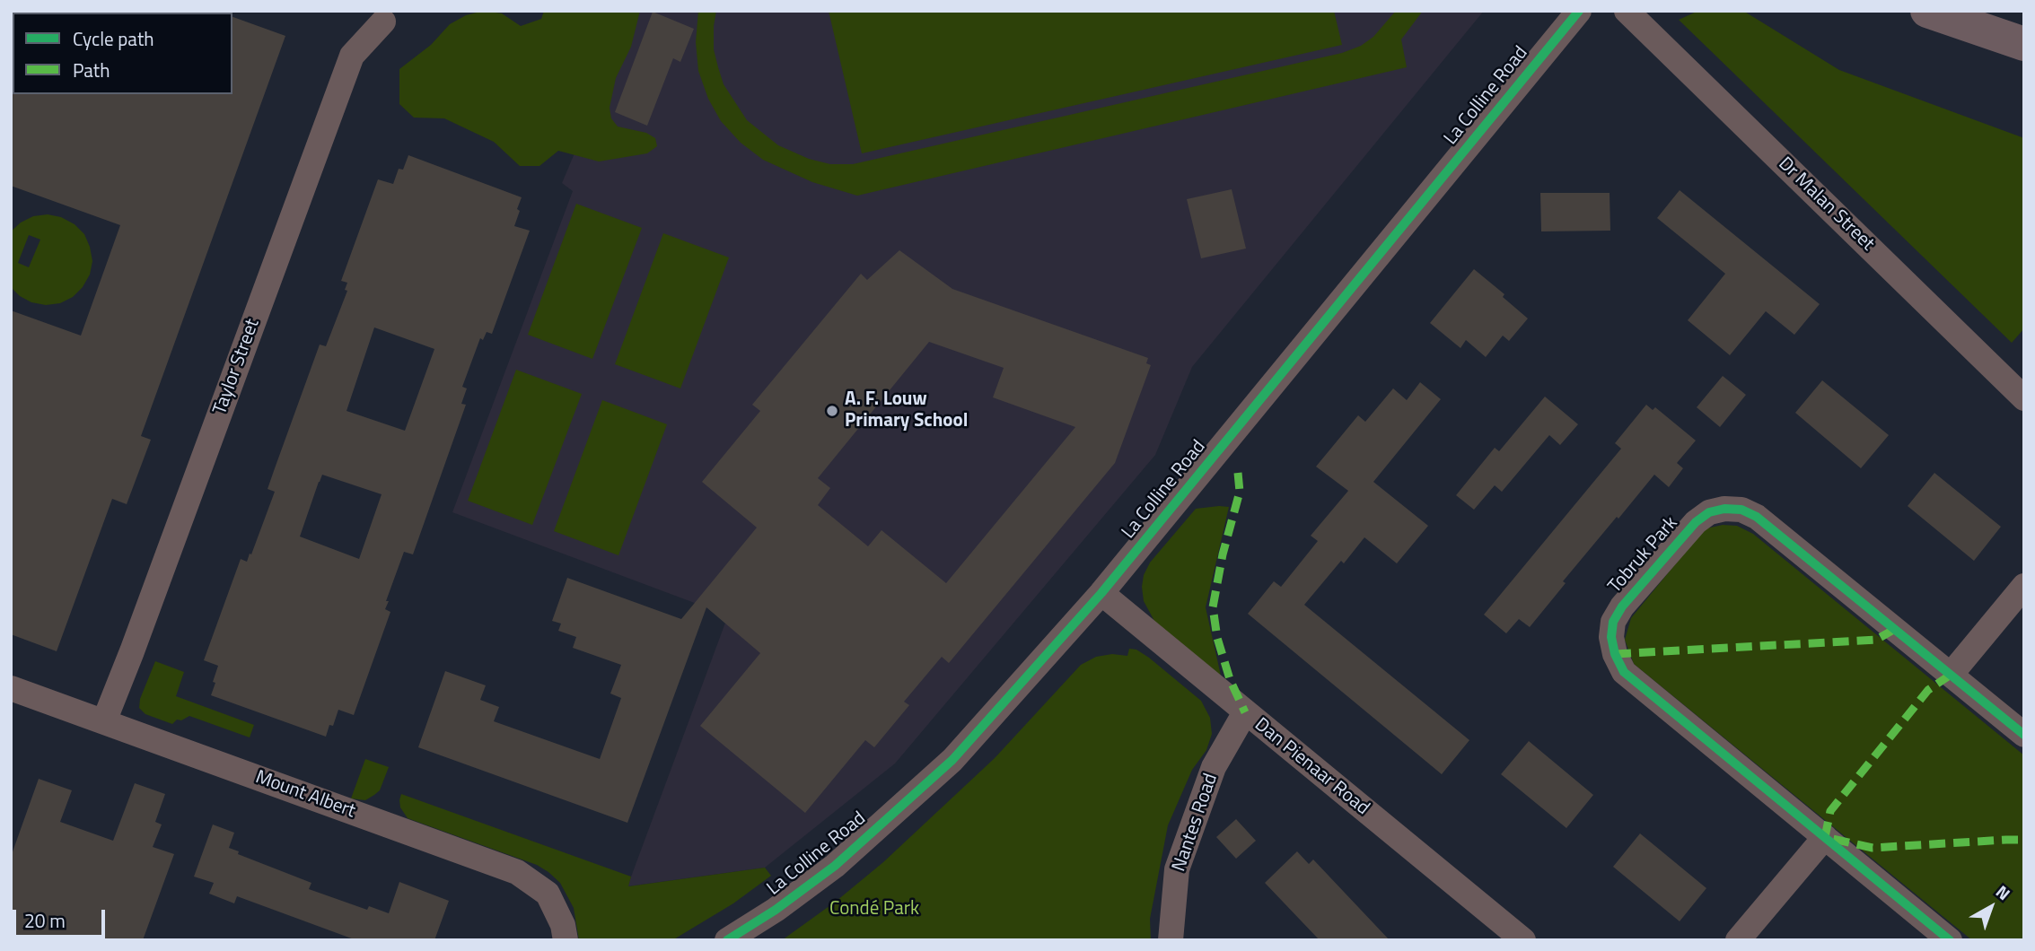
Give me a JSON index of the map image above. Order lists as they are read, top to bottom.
{
  "streets": {
    "street": [
      "La Colline Road",
      "Dr Malan Street",
      "Taylor Street",
      "Tobruk Park",
      "Dan Pienaar Road",
      "Mount Albert",
      "Nantes Road"
    ]
  },
  "crossings": [
    ["La Colline Road", "Dan Pienaar Road"],
    ["Taylor Street", "Mount Albert"],
    ["Dan Pienaar Road", "Nantes Road"]
  ],
  "parks": ["Condé Park"],
  "places": ["A. F. Louw Primary School"],
  "legend": ["Cycle path", "Path"],
  "scale_bar": "20 m",
  "north": "top right"
}
